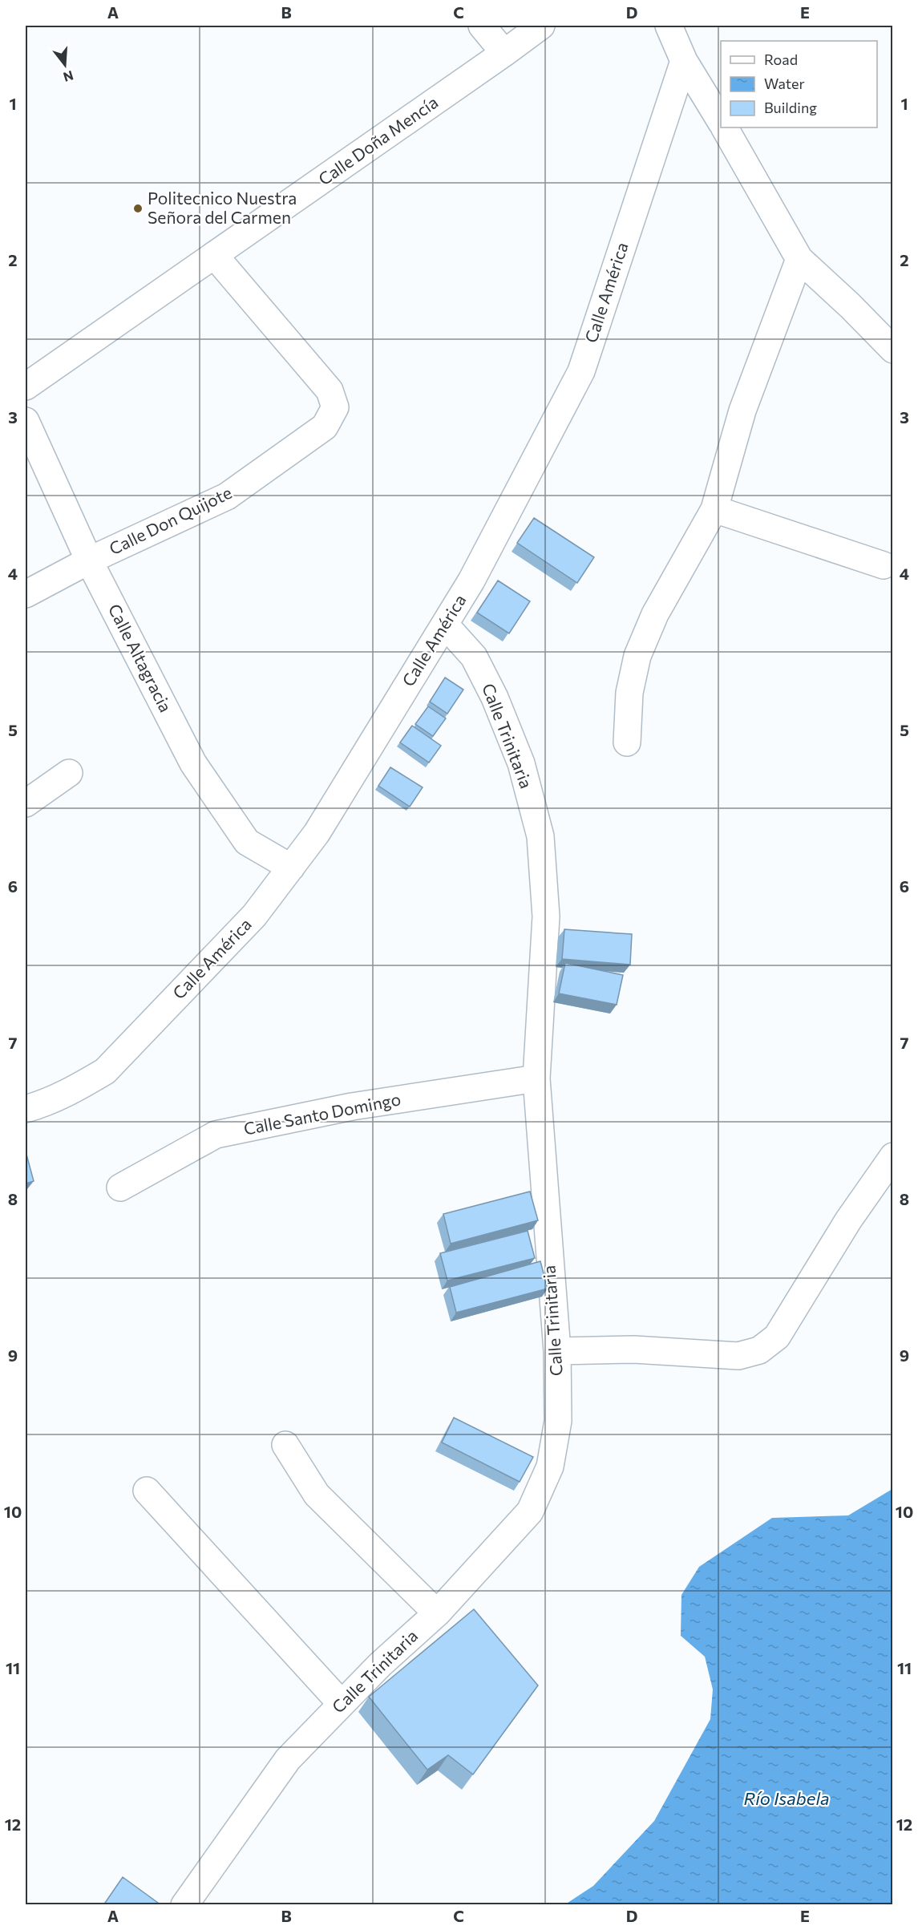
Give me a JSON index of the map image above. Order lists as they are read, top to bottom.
{
  "streets": {
    "street": [
      "Calle Doña Mencía",
      "Calle América",
      "Calle Don Quijote",
      "Calle Altagracia",
      "Calle Trinitaria",
      "Calle Santo Domingo"
    ]
  },
  "crossings": [
    ["Calle Doña Mencía", "Calle Don Quijote"],
    ["Calle América", "Calle Altagracia"],
    ["Calle América", "Calle Trinitaria"],
    ["Calle Don Quijote", "Calle Altagracia"],
    ["Calle Trinitaria", "Calle Santo Domingo"]
  ],
  "water": ["Río Isabela"],
  "places": ["Politecnico Nuestra Señora del Carmen"],
  "legend": ["Road", "Water", "Building"],
  "north": "bottom",
  "grid": {
    "columns": [
      "A",
      "B",
      "C",
      "D",
      "E"
    ],
    "rows": [
      "1",
      "2",
      "3",
      "4",
      "5",
      "6",
      "7",
      "8",
      "9",
      "10",
      "11",
      "12"
    ]
  }
}
